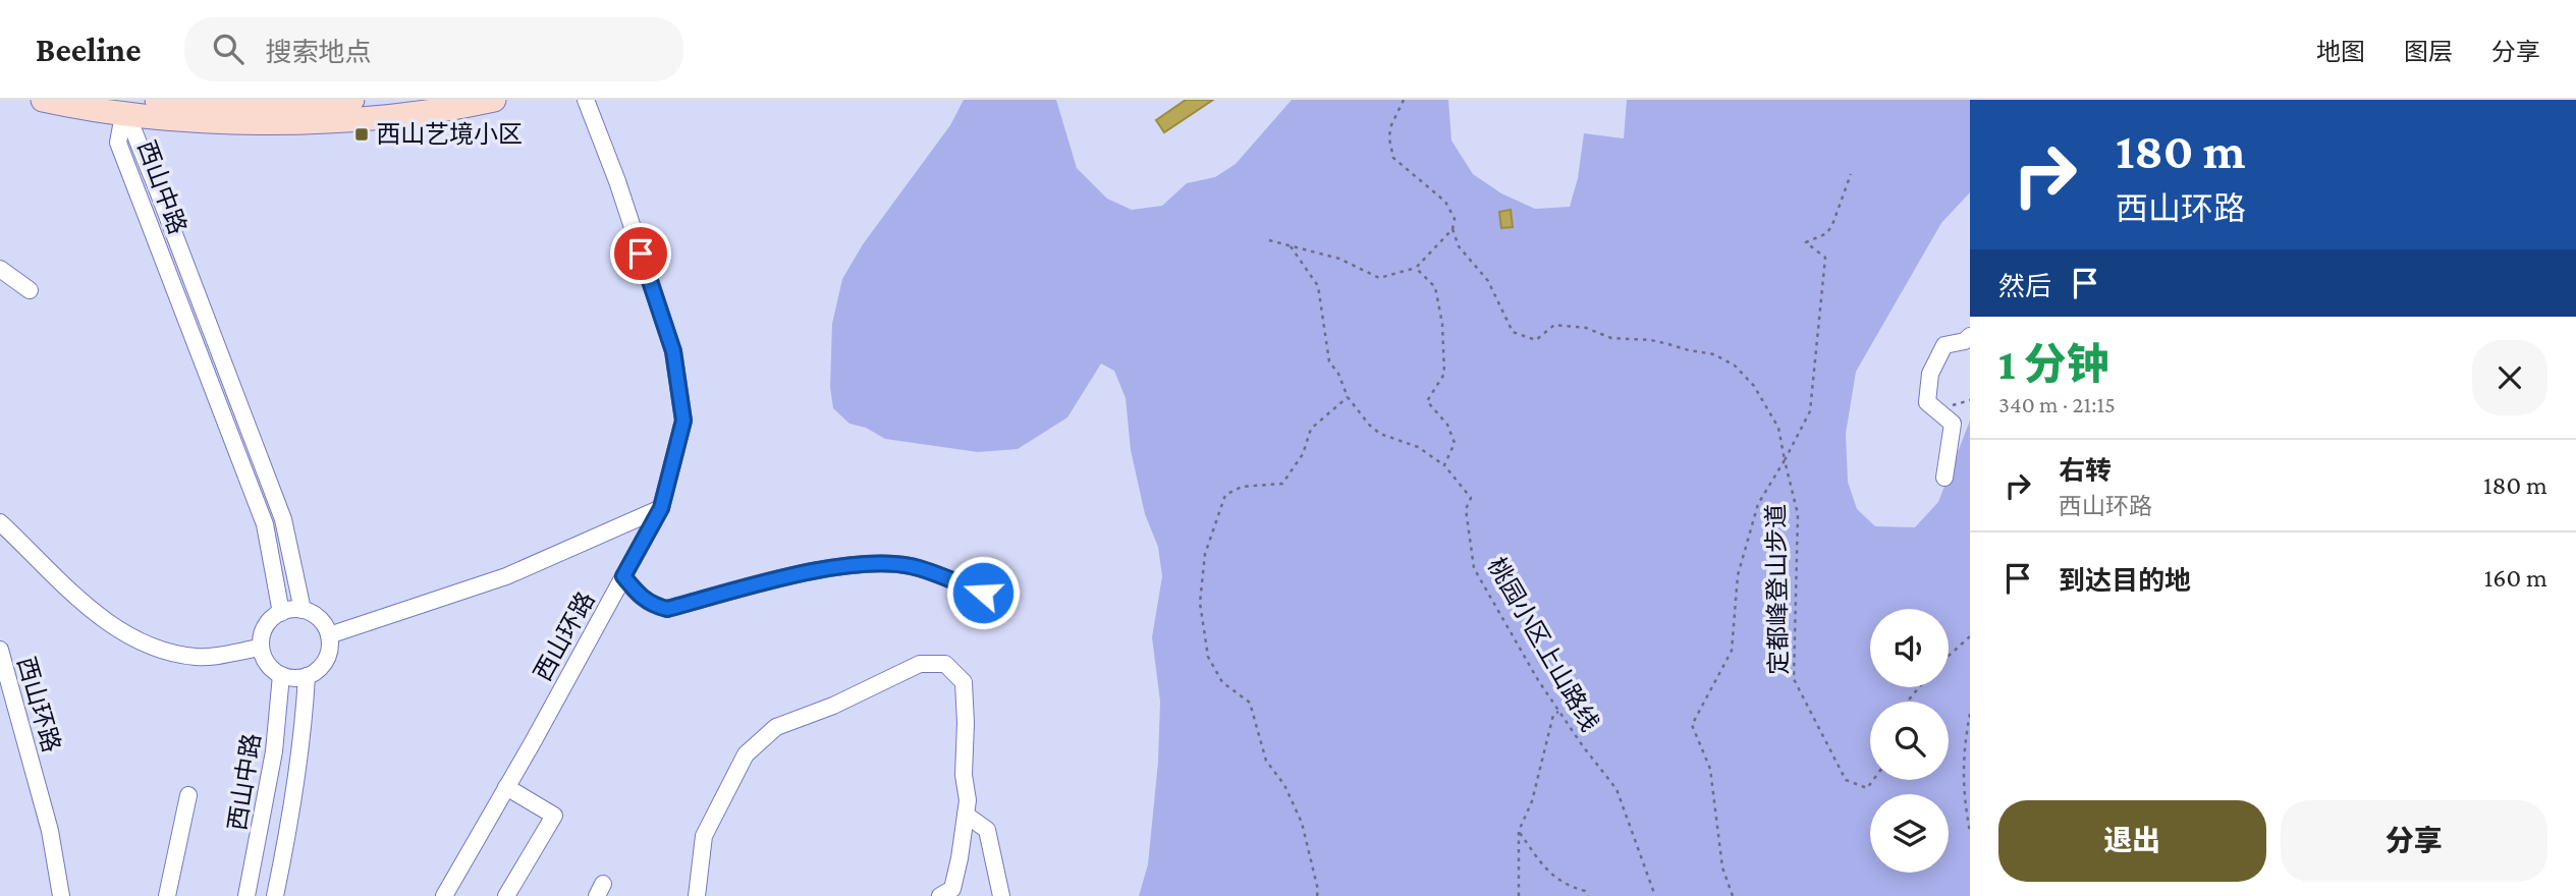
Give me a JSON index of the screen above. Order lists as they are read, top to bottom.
{
  "streets": {
    "street": ["西山中路", "西山环路"],
    "path": ["定都峰登山步道", "桃园小区上山路线"]
  },
  "places": {
    "transit": ["西山艺境小区"]
  },
  "page": {
    "header": "Beeline",
    "search": "搜索地点",
    "nav": ["地图", "图层", "分享"],
    "turn": ["180 m", "西山环路"],
    "then": "然后",
    "heading": ["1 分钟", "340 m · 21:15"],
    "list": [
      {
        "name": "右转",
        "note": "西山环路",
        "value": "180 m"
      },
      {
        "name": "到达目的地",
        "value": "160 m"
      }
    ],
    "buttons": ["退出", "分享"]
  }
}
